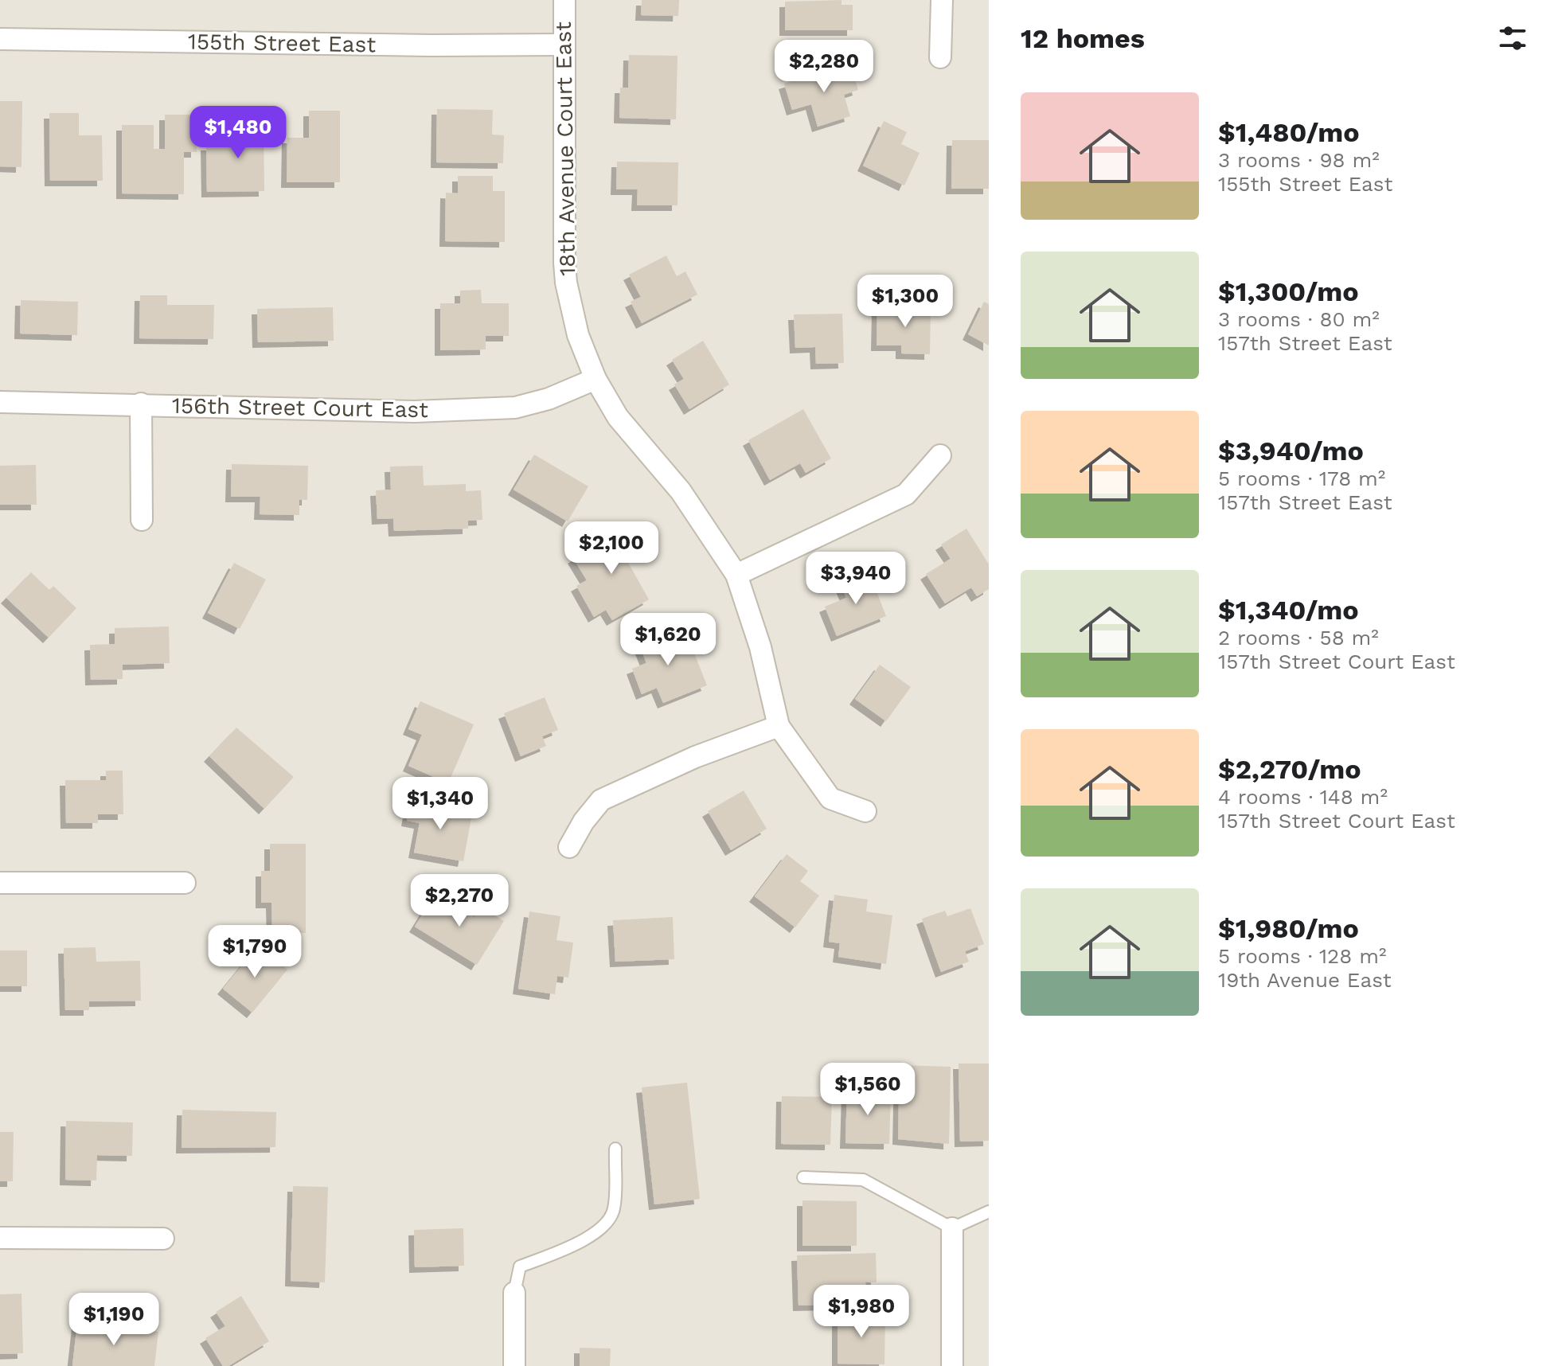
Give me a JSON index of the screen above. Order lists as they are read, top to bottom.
{
  "streets": {
    "street": ["155th Street East", "18th Avenue Court East", "156th Street Court East"]
  },
  "crossings": [
    ["155th Street East", "18th Avenue Court East"],
    ["18th Avenue Court East", "156th Street Court East"]
  ],
  "page": {
    "heading": "12 homes",
    "price": [
      "$2,280",
      "$1,480",
      "$1,300",
      "$2,100",
      "$3,940",
      "$1,620",
      "$1,340",
      "$2,270",
      "$1,790",
      "$1,560",
      "$1,980",
      "$1,190"
    ],
    "list": [
      {
        "name": "$1,480/mo",
        "note": "3 rooms · 98 m² · 155th Street East"
      },
      {
        "name": "$1,300/mo",
        "note": "3 rooms · 80 m² · 157th Street East"
      },
      {
        "name": "$3,940/mo",
        "note": "5 rooms · 178 m² · 157th Street East"
      },
      {
        "name": "$1,340/mo",
        "note": "2 rooms · 58 m² · 157th Street Court East"
      },
      {
        "name": "$2,270/mo",
        "note": "4 rooms · 148 m² · 157th Street Court East"
      },
      {
        "name": "$1,980/mo",
        "note": "5 rooms · 128 m² · 19th Avenue East"
      }
    ]
  }
}
